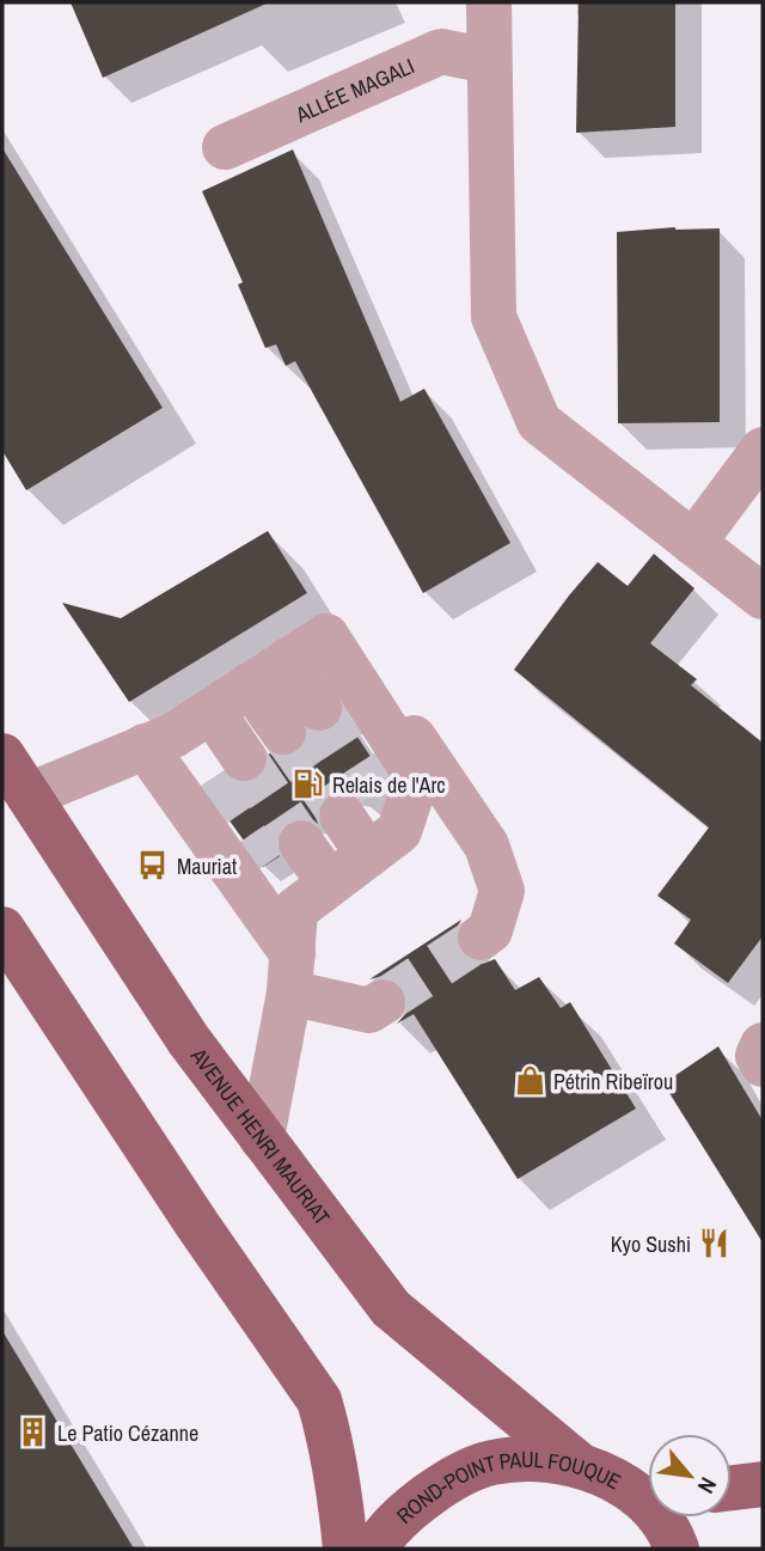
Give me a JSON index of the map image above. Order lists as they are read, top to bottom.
{
  "streets": {
    "main road": ["AVENUE HENRI MAURIAT", "ROND-POINT PAUL FOUQUE"],
    "street": ["ALLÉE MAGALI"]
  },
  "crossings": [
    ["AVENUE HENRI MAURIAT", "ROND-POINT PAUL FOUQUE"]
  ],
  "places": {
    "fuel station": ["Relais de l'Arc"],
    "bus stop": ["Mauriat"],
    "shop": ["Pétrin Ribeïrou"],
    "restaurant": ["Kyo Sushi"],
    "building": ["Le Patio Cézanne"]
  },
  "north": "bottom right"
}
